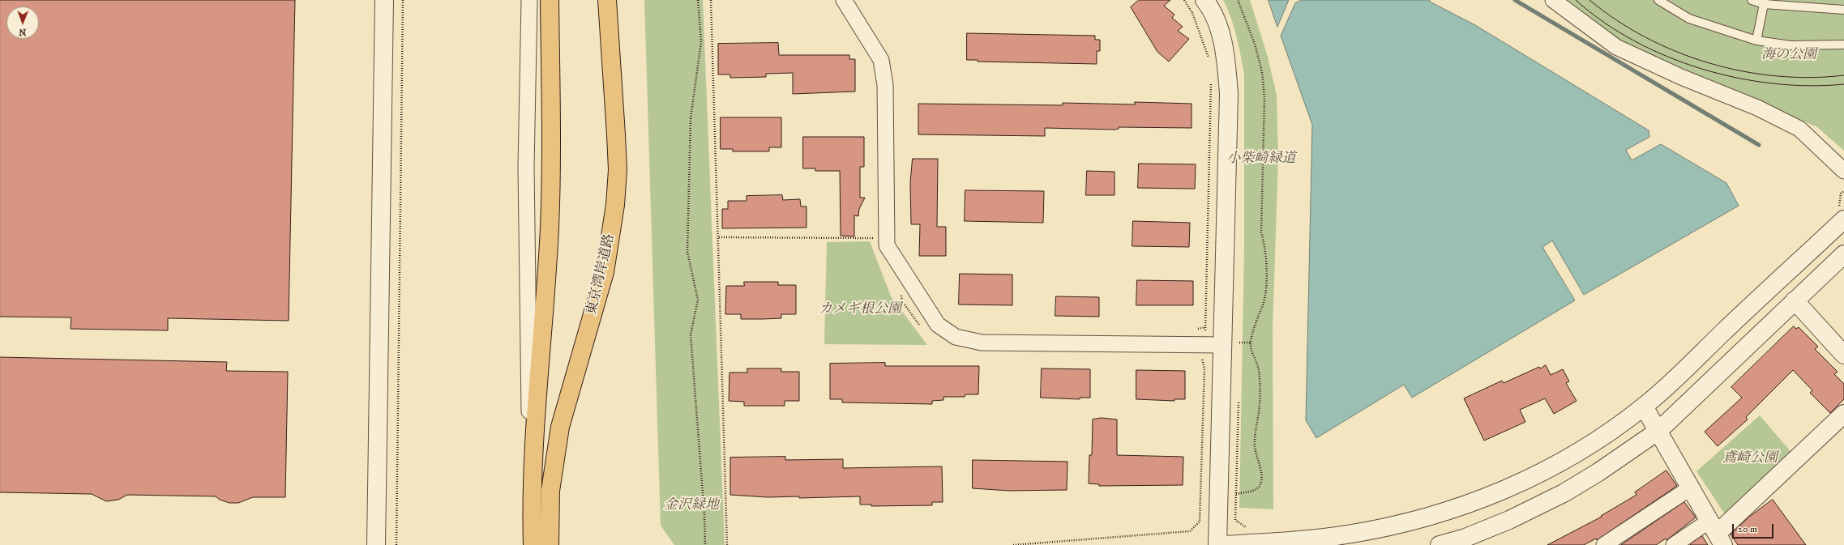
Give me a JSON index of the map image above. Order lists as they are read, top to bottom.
{
  "streets": {
    "highway": ["東京湾岸道路"]
  },
  "parks": [
    "海の公園",
    "小柴崎緑道",
    "カメギ根公園",
    "鳶崎公園",
    "金沢緑地"
  ],
  "scale_bar": "20 m",
  "north": "bottom"
}
